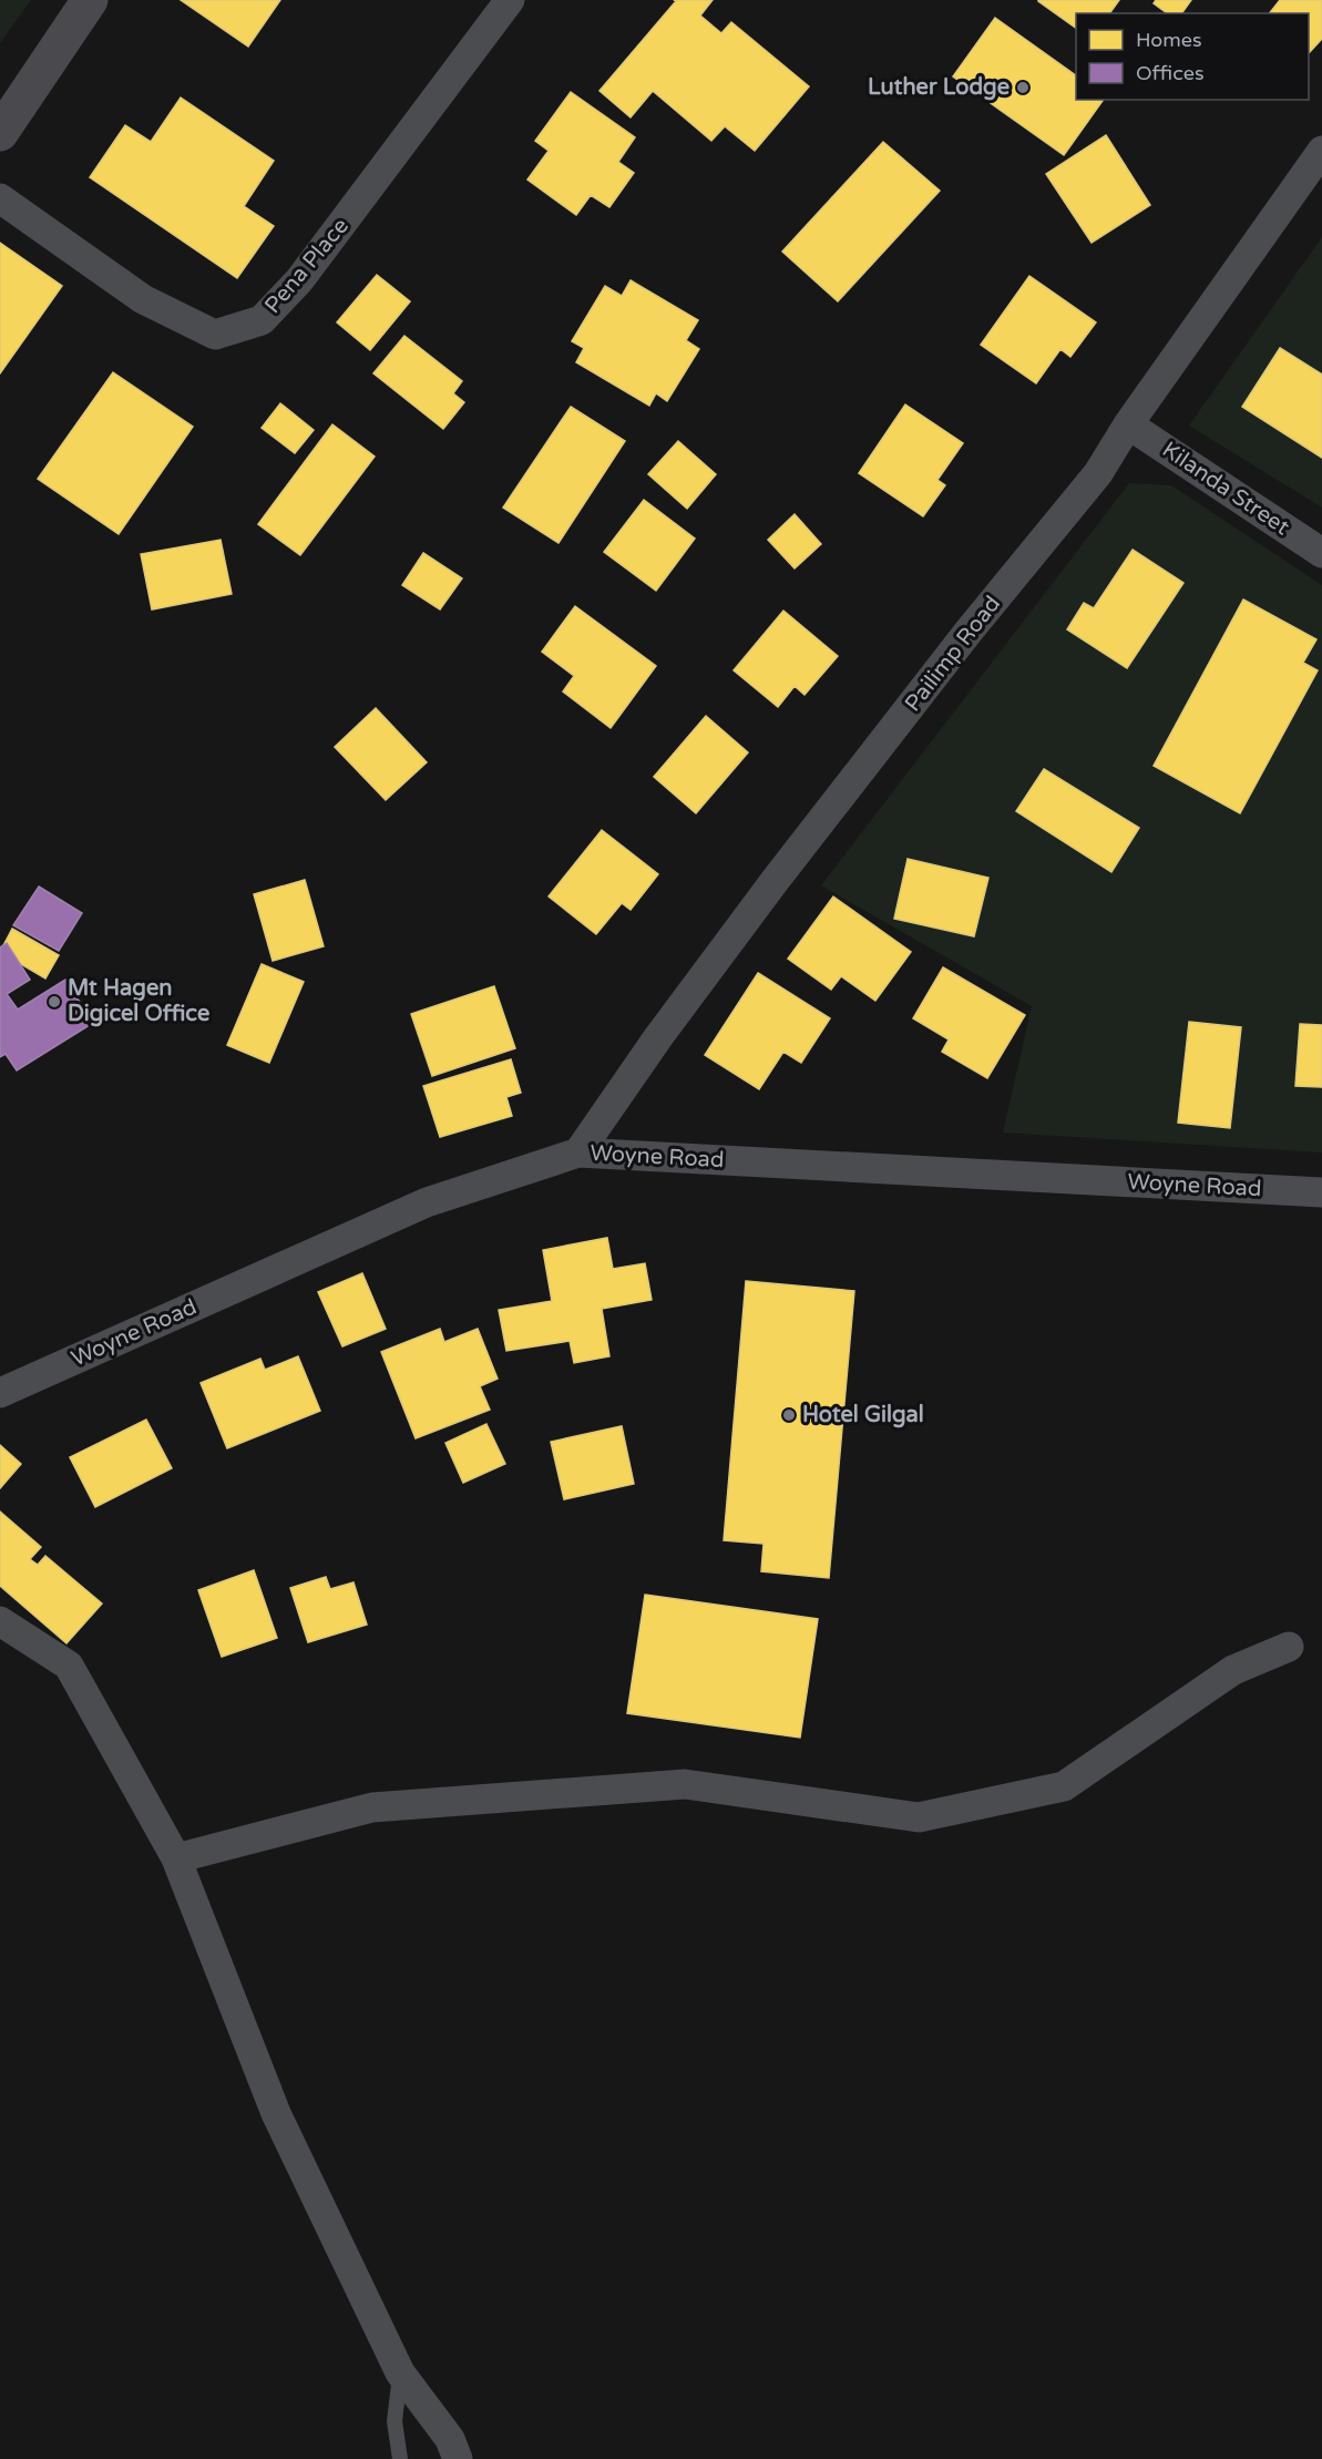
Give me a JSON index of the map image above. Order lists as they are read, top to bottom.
{
  "streets": {
    "street": [
      "Pena Place",
      "Kilanda Street",
      "Pailimp Road",
      "Woyne Road"
    ]
  },
  "crossings": [
    ["Kilanda Street", "Pailimp Road"],
    ["Pailimp Road", "Woyne Road"]
  ],
  "places": ["Luther Lodge", "Mt Hagen Digicel Office", "Hotel Gilgal"],
  "legend": ["Homes", "Offices"]
}
